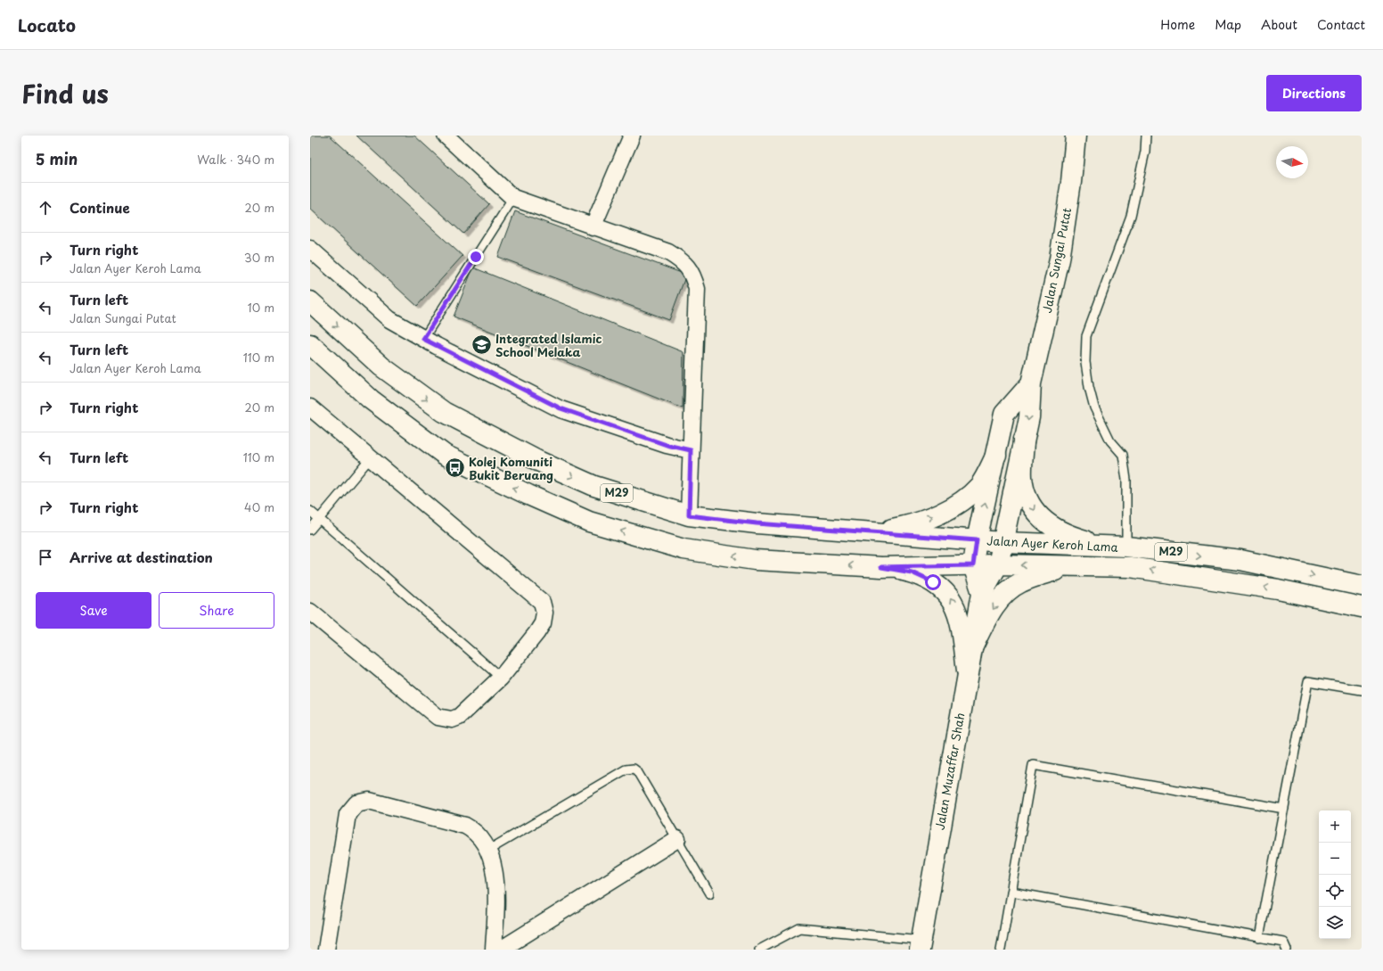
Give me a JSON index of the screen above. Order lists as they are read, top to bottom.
{
  "streets": {
    "main road": [
      "Jalan Sungai Putat",
      "M29",
      "Jalan Ayer Keroh Lama",
      "Jalan Muzaffar Shah"
    ]
  },
  "crossings": [
    ["Jalan Sungai Putat", "Jalan Ayer Keroh Lama"],
    ["Jalan Sungai Putat", "Jalan Muzaffar Shah"],
    ["Jalan Ayer Keroh Lama", "Jalan Muzaffar Shah"]
  ],
  "places": {
    "school or university": ["Integrated Islamic School Melaka"],
    "bus stop": ["Kolej Komuniti Bukit Beruang"]
  },
  "north": "right",
  "page": {
    "header": "Locato",
    "nav": [
      "Home",
      "Map",
      "About",
      "Contact"
    ],
    "title": "Find us",
    "buttons": [
      "Directions",
      ["Save", "Share"]
    ],
    "heading": ["5 min", "Walk · 340 m"],
    "list": [
      ["Continue", "20 m"],
      ["Turn right", "Jalan Ayer Keroh Lama", "30 m"],
      ["Turn left", "Jalan Sungai Putat", "10 m"],
      ["Turn left", "Jalan Ayer Keroh Lama", "110 m"],
      ["Turn right", "20 m"],
      ["Turn left", "110 m"],
      ["Turn right", "40 m"],
      "Arrive at destination"
    ],
    "map_buttons": ["+", "−"]
  }
}
